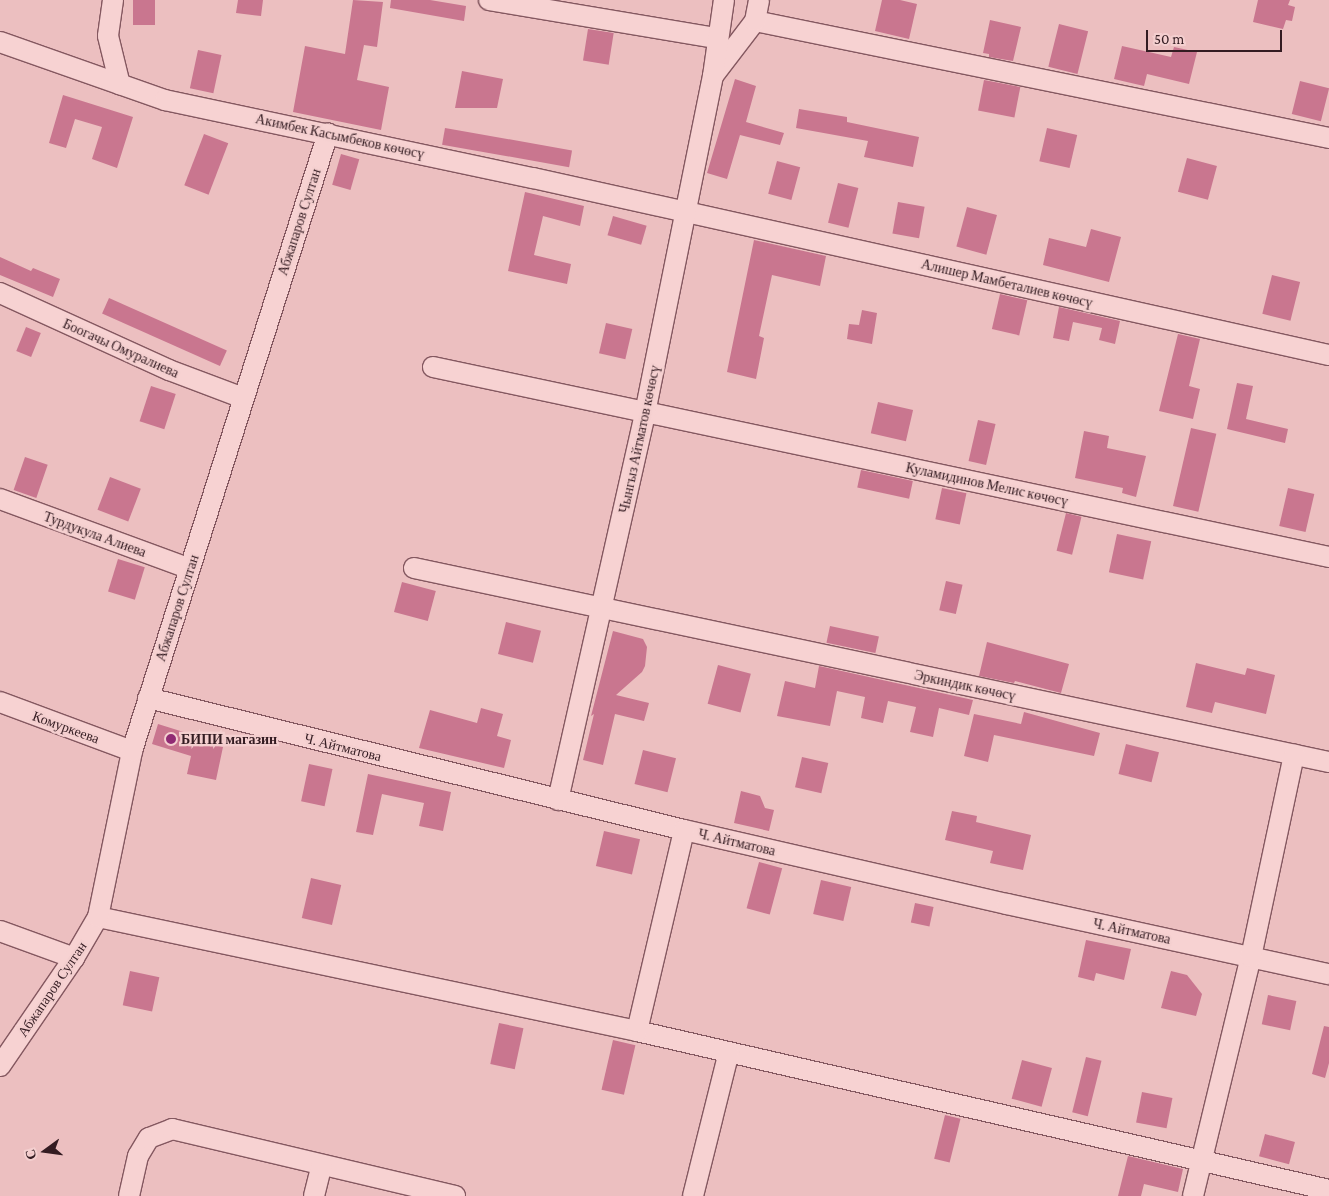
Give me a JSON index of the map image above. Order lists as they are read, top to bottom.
{
  "streets": {
    "street": [
      "Акимбек Касымбеков көчөсү",
      "Абжапаров Султан",
      "Алишер Мамбеталиев көчөсү",
      "Боогачы Омуралиева",
      "Чынгыз Айтматов көчөсү",
      "Куламидинов Мелис көчөсү",
      "Турдукула Алиева",
      "Эркиндик көчөсү",
      "Комуркеева",
      "Ч. Айтматова"
    ]
  },
  "crossings": [
    ["Акимбек Касымбеков көчөсү", "Абжапаров Султан"],
    ["Акимбек Касымбеков көчөсү", "Алишер Мамбеталиев көчөсү"],
    ["Акимбек Касымбеков көчөсү", "Чынгыз Айтматов көчөсү"],
    ["Абжапаров Султан", "Боогачы Омуралиева"],
    ["Абжапаров Султан", "Турдукула Алиева"],
    ["Абжапаров Султан", "Комуркеева"],
    ["Абжапаров Султан", "Ч. Айтматова"],
    ["Алишер Мамбеталиев көчөсү", "Чынгыз Айтматов көчөсү"],
    ["Чынгыз Айтматов көчөсү", "Куламидинов Мелис көчөсү"],
    ["Чынгыз Айтматов көчөсү", "Эркиндик көчөсү"],
    ["Чынгыз Айтматов көчөсү", "Ч. Айтматова"]
  ],
  "places": ["БИПИ магазин"],
  "scale_bar": "50 m",
  "north": "left"
}
